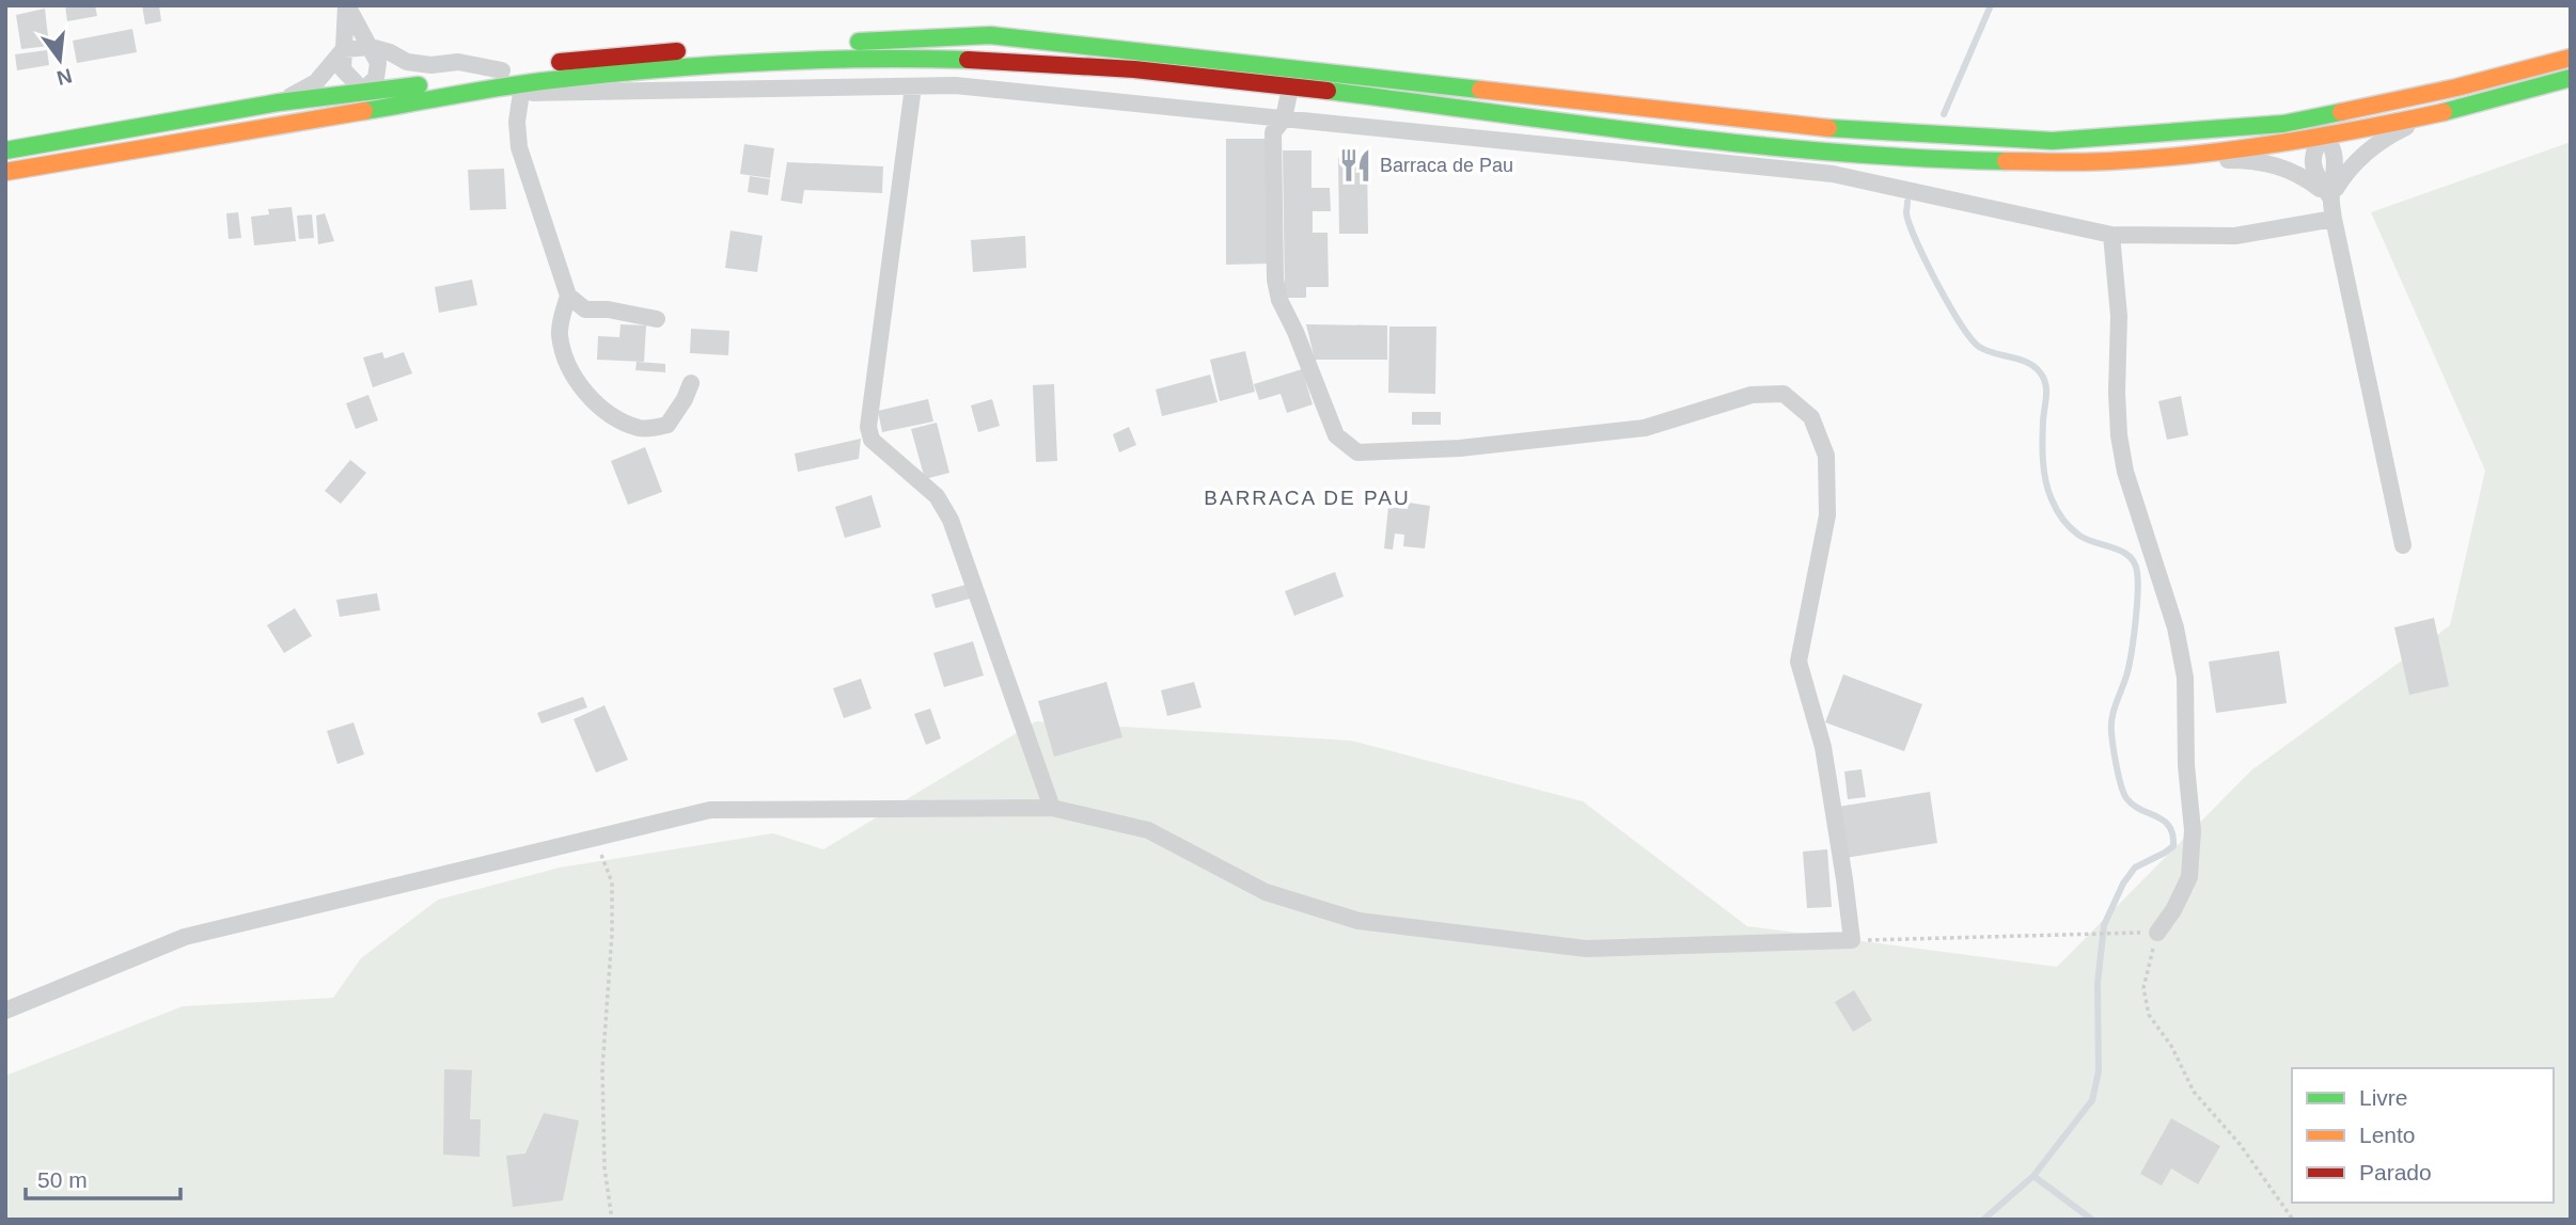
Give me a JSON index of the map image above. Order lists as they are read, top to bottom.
{
  "districts": ["BARRACA DE PAU"],
  "places": {
    "restaurant": ["Barraca de Pau"]
  },
  "legend": ["Livre", "Lento", "Parado"],
  "scale_bar": "50 m",
  "north": "bottom"
}
